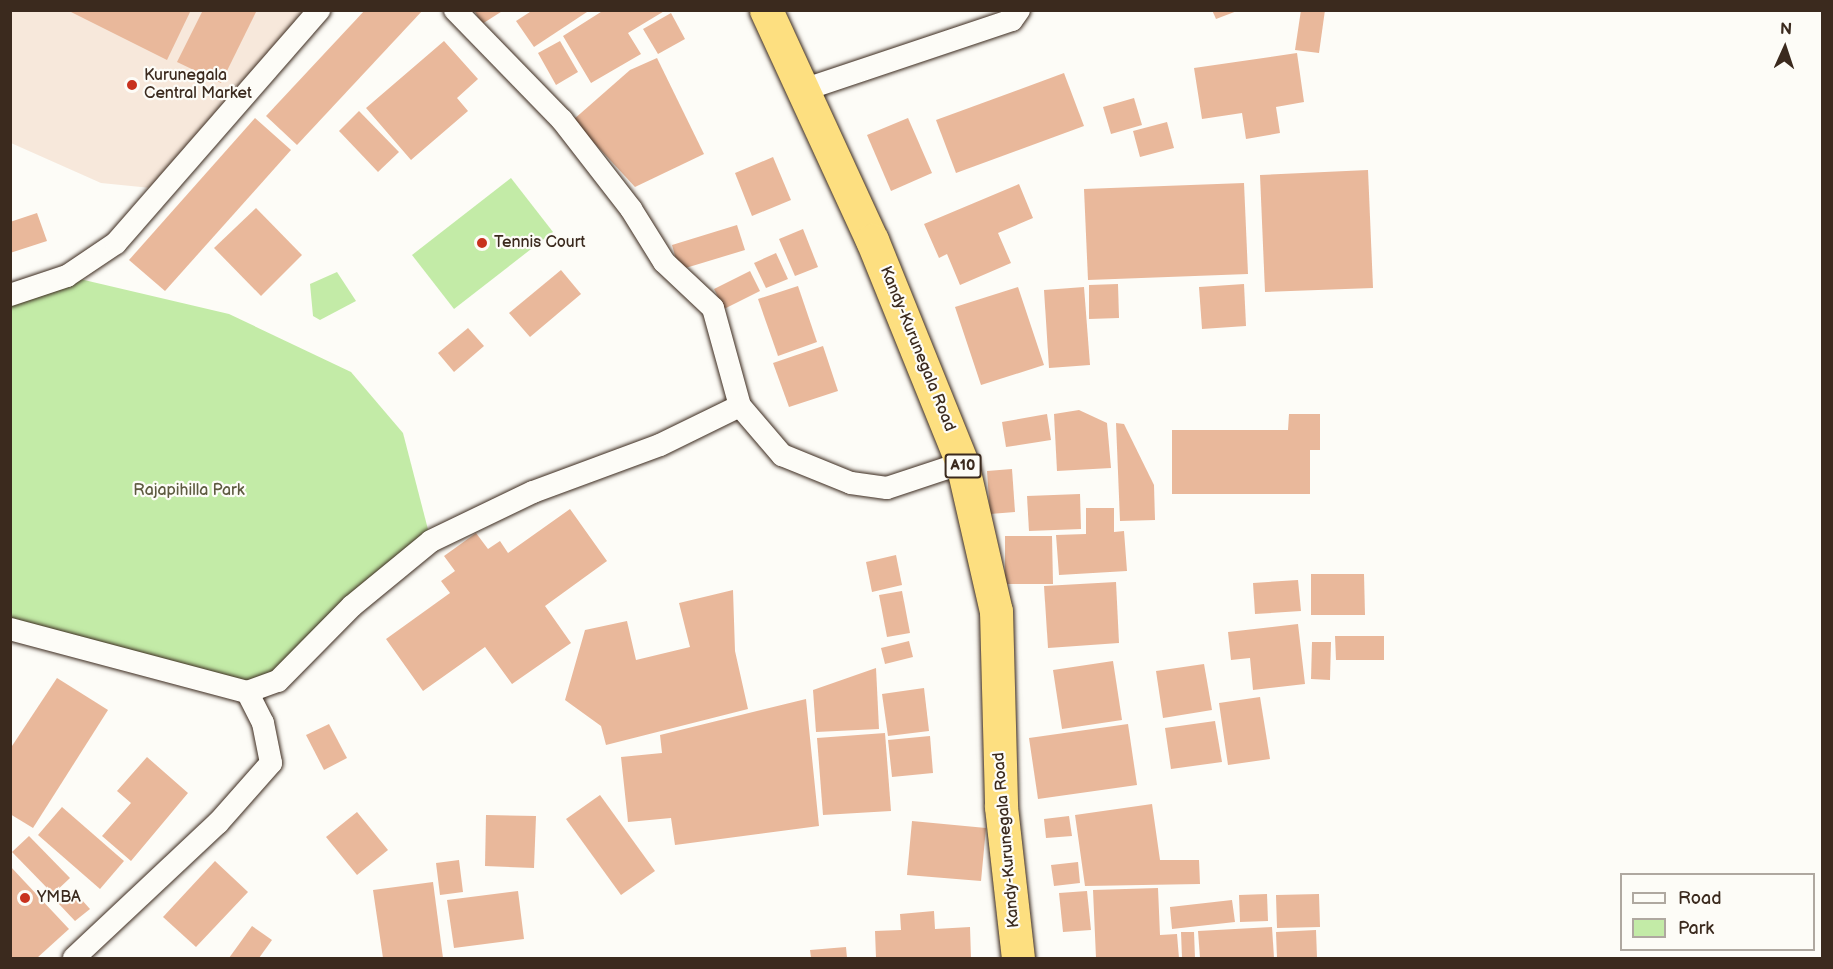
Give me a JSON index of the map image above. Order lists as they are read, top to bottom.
{
  "streets": {
    "highway": ["Kandy-Kurunegala Road", "A10"]
  },
  "parks": ["Rajapihilla Park"],
  "places": ["Kurunegala Central Market", "Tennis Court", "YMBA"],
  "legend": ["Road", "Park"],
  "north": "top"
}
